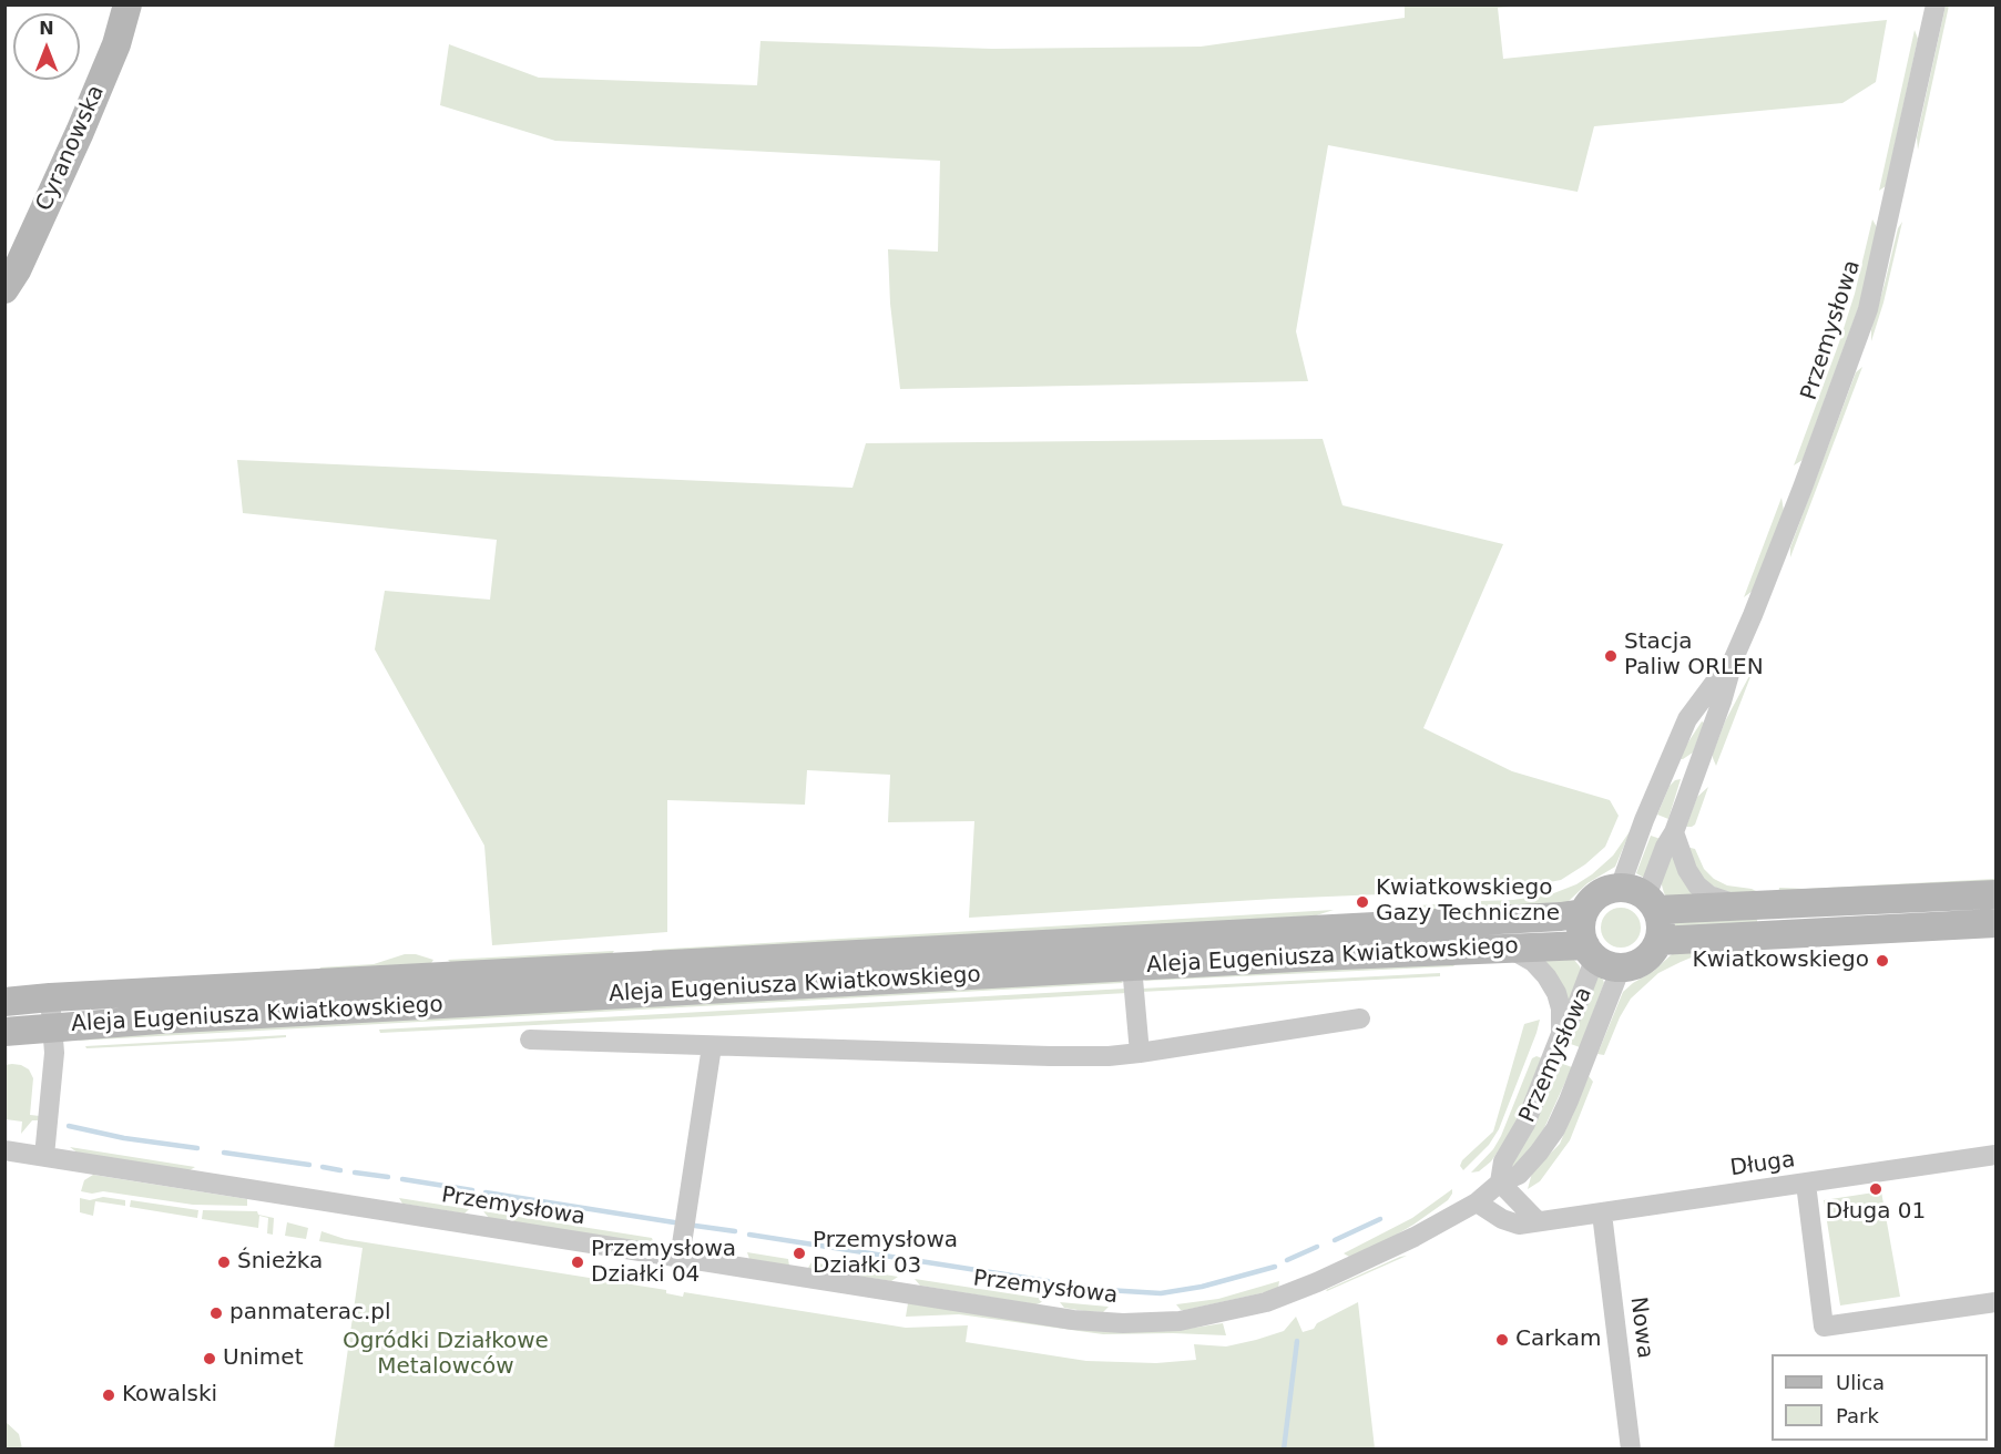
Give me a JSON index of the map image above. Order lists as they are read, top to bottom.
{
  "streets": {
    "street": [
      "Cyranowska",
      "Przemysłowa",
      "Aleja Eugeniusza Kwiatkowskiego",
      "Długa",
      "Nowa"
    ]
  },
  "crossings": [
    ["Przemysłowa", "Aleja Eugeniusza Kwiatkowskiego"],
    ["Przemysłowa", "Długa"],
    ["Długa", "Nowa"]
  ],
  "parks": ["Ogródki Działkowe Metalowców"],
  "places": [
    "Stacja Paliw ORLEN",
    "Kwiatkowskiego Gazy Techniczne",
    "Kwiatkowskiego",
    "Długa 01",
    "Przemysłowa Działki 03",
    "Śnieżka",
    "Przemysłowa Działki 04",
    "panmaterac.pl",
    "Carkam",
    "Unimet",
    "Kowalski"
  ],
  "legend": ["Ulica", "Park"],
  "north": "top"
}
